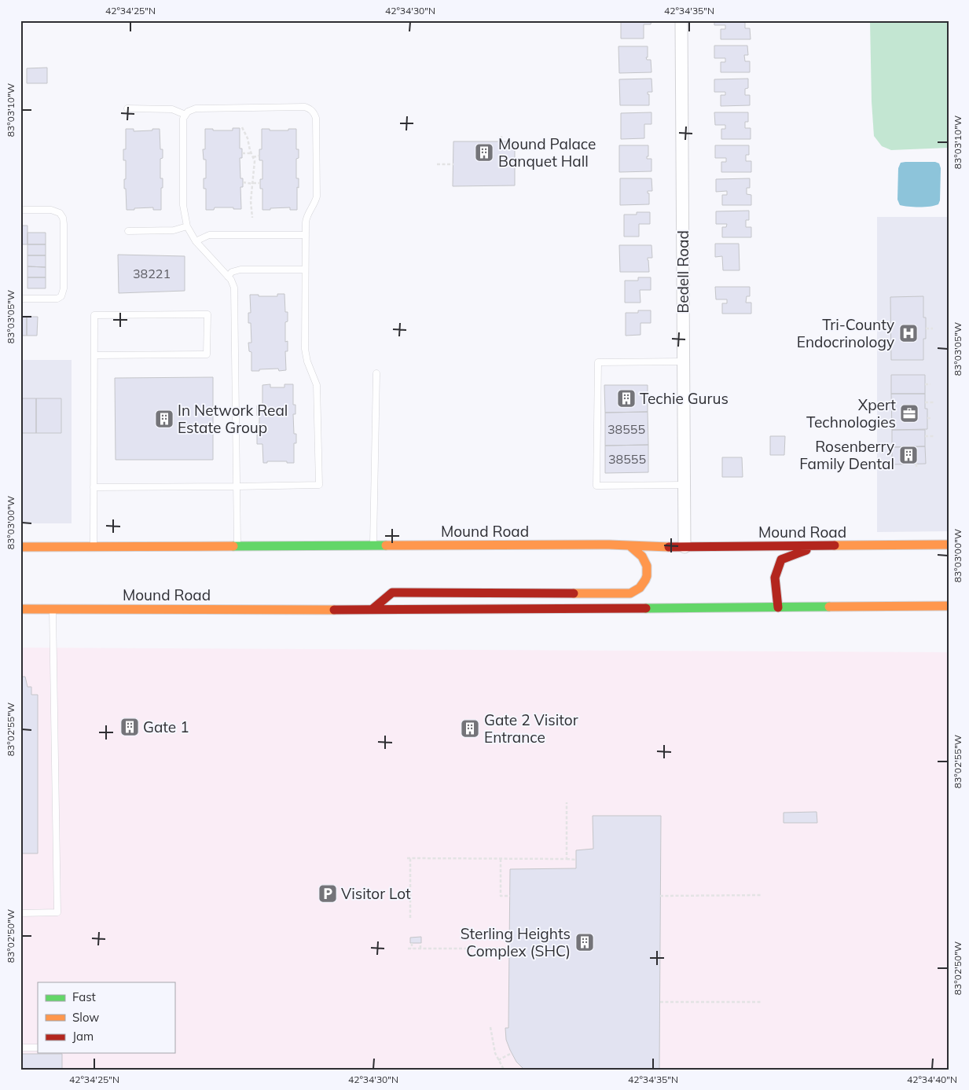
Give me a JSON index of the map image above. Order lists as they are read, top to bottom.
{
  "streets": {
    "main road": ["Mound Road"],
    "street": ["Bedell Road"]
  },
  "crossings": [
    ["Bedell Road", "Mound Road"]
  ],
  "places": {
    "building": [
      "Mound Palace Banquet Hall",
      "Techie Gurus",
      "In Network Real Estate Group",
      "Rosenberry Family Dental",
      "Gate 1",
      "Gate 2 Visitor Entrance",
      "Sterling Heights Complex (SHC)"
    ],
    "hospital": ["Tri-County Endocrinology"],
    "office": ["Xpert Technologies"],
    "parking": ["Visitor Lot"]
  },
  "house_numbers": ["38221", "38555", "38555"],
  "legend": ["Fast", "Slow", "Jam"],
  "coordinates": [
    "42°34'25\"N",
    "42°34'30\"N",
    "42°34'35\"N",
    "83°03'10\"W",
    "83°03'05\"W",
    "83°03'00\"W",
    "83°02'55\"W",
    "83°02'50\"W",
    "42°34'40\"N"
  ]
}
